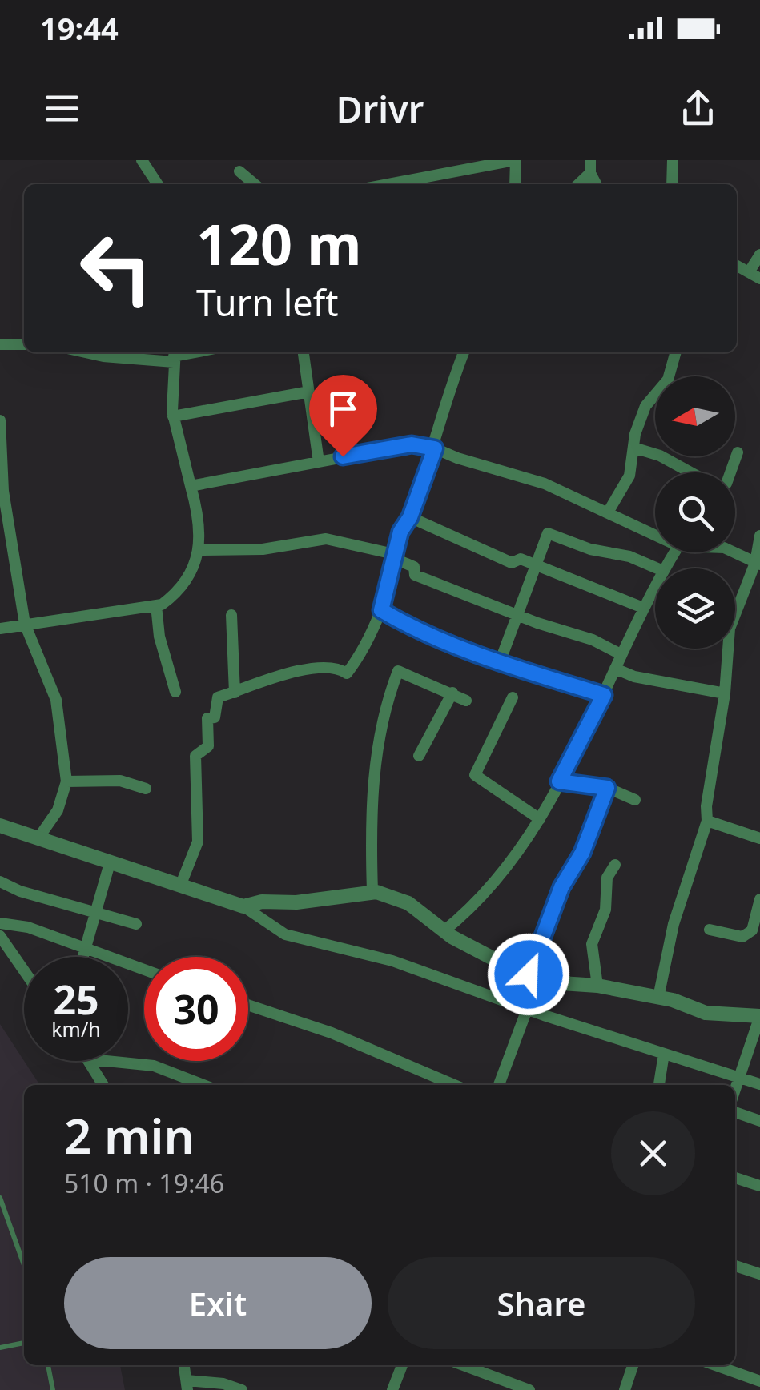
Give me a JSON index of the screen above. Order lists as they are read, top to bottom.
{
  "north": "left",
  "page": {
    "status": "19:44",
    "header": "Drivr",
    "turn": ["120 m", "Turn left"],
    "speed": "25 km/h",
    "limit": "30",
    "heading": ["2 min", "510 m · 19:46"],
    "buttons": ["Exit", "Share"]
  }
}
